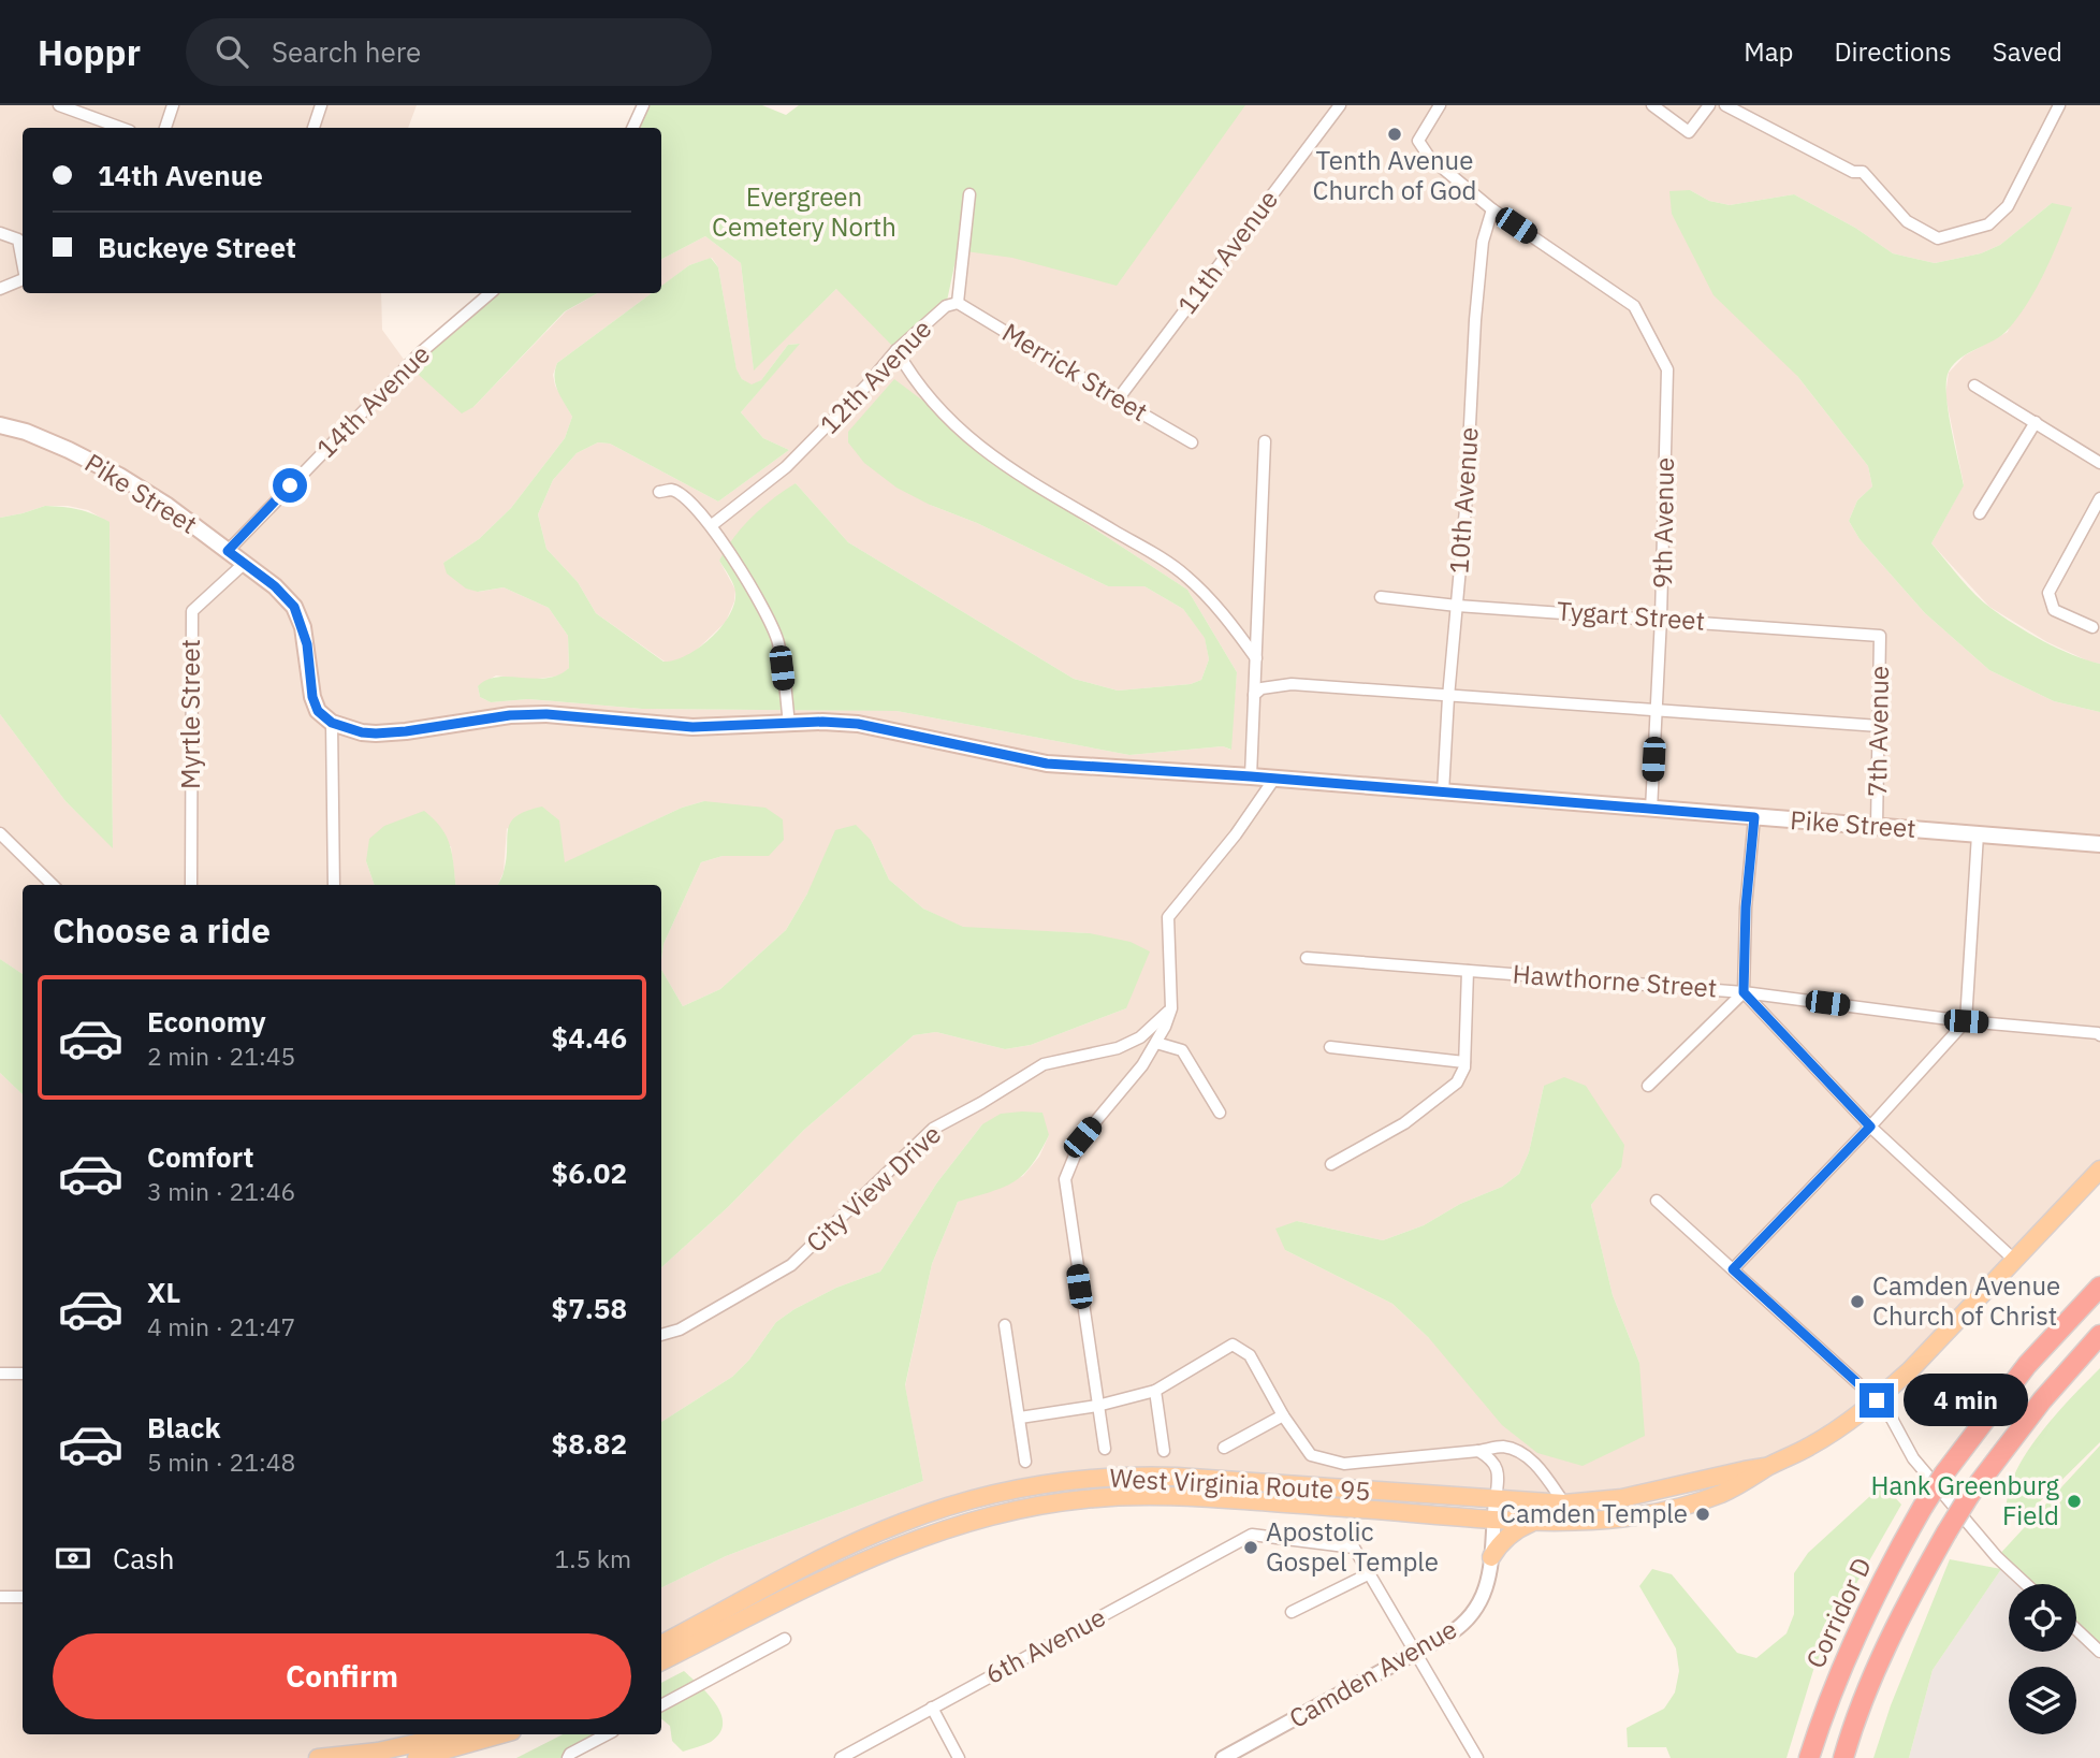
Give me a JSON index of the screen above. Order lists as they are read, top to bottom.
{
  "streets": {
    "highway": ["Corridor D"],
    "main road": ["Pike Street", "West Virginia Route 95"],
    "street": [
      "11th Avenue",
      "Merrick Street",
      "12th Avenue",
      "14th Avenue",
      "10th Avenue",
      "9th Avenue",
      "Tygart Street",
      "Myrtle Street",
      "7th Avenue",
      "Hawthorne Street",
      "City View Drive",
      "6th Avenue",
      "Camden Avenue"
    ]
  },
  "crossings": [
    ["11th Avenue", "Merrick Street"],
    ["Merrick Street", "12th Avenue"],
    ["14th Avenue", "Pike Street"],
    ["Pike Street", "10th Avenue"],
    ["Pike Street", "9th Avenue"],
    ["Pike Street", "Myrtle Street"],
    ["Pike Street", "7th Avenue"],
    ["10th Avenue", "9th Avenue"],
    ["10th Avenue", "Tygart Street"],
    ["9th Avenue", "Tygart Street"],
    ["Tygart Street", "7th Avenue"],
    ["West Virginia Route 95", "Camden Avenue"]
  ],
  "parks": ["Evergreen Cemetery North"],
  "places": [
    "Tenth Avenue Church of God",
    "Camden Avenue Church of Christ",
    "Hank Greenburg Field",
    "Camden Temple",
    "Apostolic Gospel Temple"
  ],
  "page": {
    "header": "Hoppr",
    "search": "Search here",
    "nav": ["Map", "Directions", "Saved"],
    "banner": ["14th Avenue", "Buckeye Street"],
    "heading": "Choose a ride",
    "list": [
      {
        "name": "Economy",
        "note": "2 min · 21:45",
        "value": "$4.46"
      },
      {
        "name": "Comfort",
        "note": "3 min · 21:46",
        "value": "$6.02"
      },
      {
        "name": "XL",
        "note": "4 min · 21:47",
        "value": "$7.58"
      },
      {
        "name": "Black",
        "note": "5 min · 21:48",
        "value": "$8.82"
      }
    ],
    "bubble": "4 min",
    "pay": ["Cash", "1.5 km"],
    "buttons": "Confirm"
  }
}
